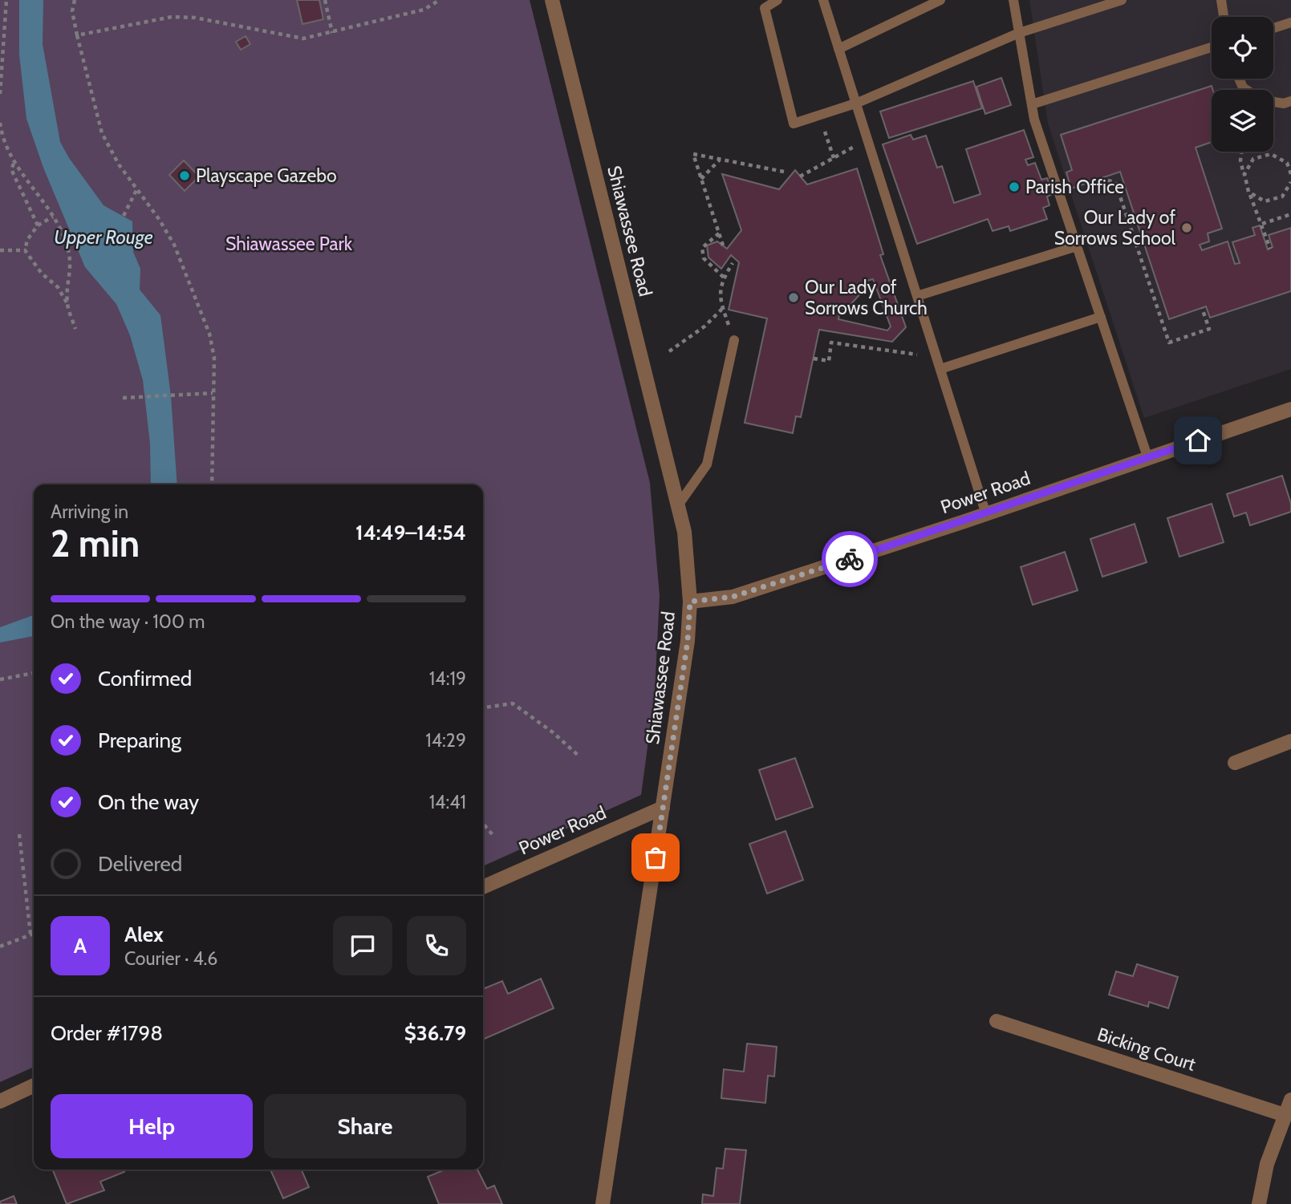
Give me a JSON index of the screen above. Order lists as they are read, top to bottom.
{
  "streets": {
    "street": ["Shiawassee Road", "Power Road", "Bicking Court"]
  },
  "crossings": [
    ["Shiawassee Road", "Power Road"]
  ],
  "water": ["Upper Rouge"],
  "parks": ["Shiawassee Park"],
  "places": [
    "Playscape Gazebo",
    "Parish Office",
    "Our Lady of Sorrows School",
    "Our Lady of Sorrows Church"
  ],
  "page": {
    "heading": ["2 min", "Arriving in", "14:49–14:54"],
    "panel": [
      "Alex",
      "Courier · 4.6",
      "Order #1798",
      "$36.79"
    ],
    "bar": "On the way · 100 m",
    "list": [
      ["Confirmed", "14:19"],
      ["Preparing", "14:29"],
      ["On the way", "14:41"],
      "Delivered"
    ],
    "round": "A",
    "buttons": ["Help", "Share"]
  }
}
